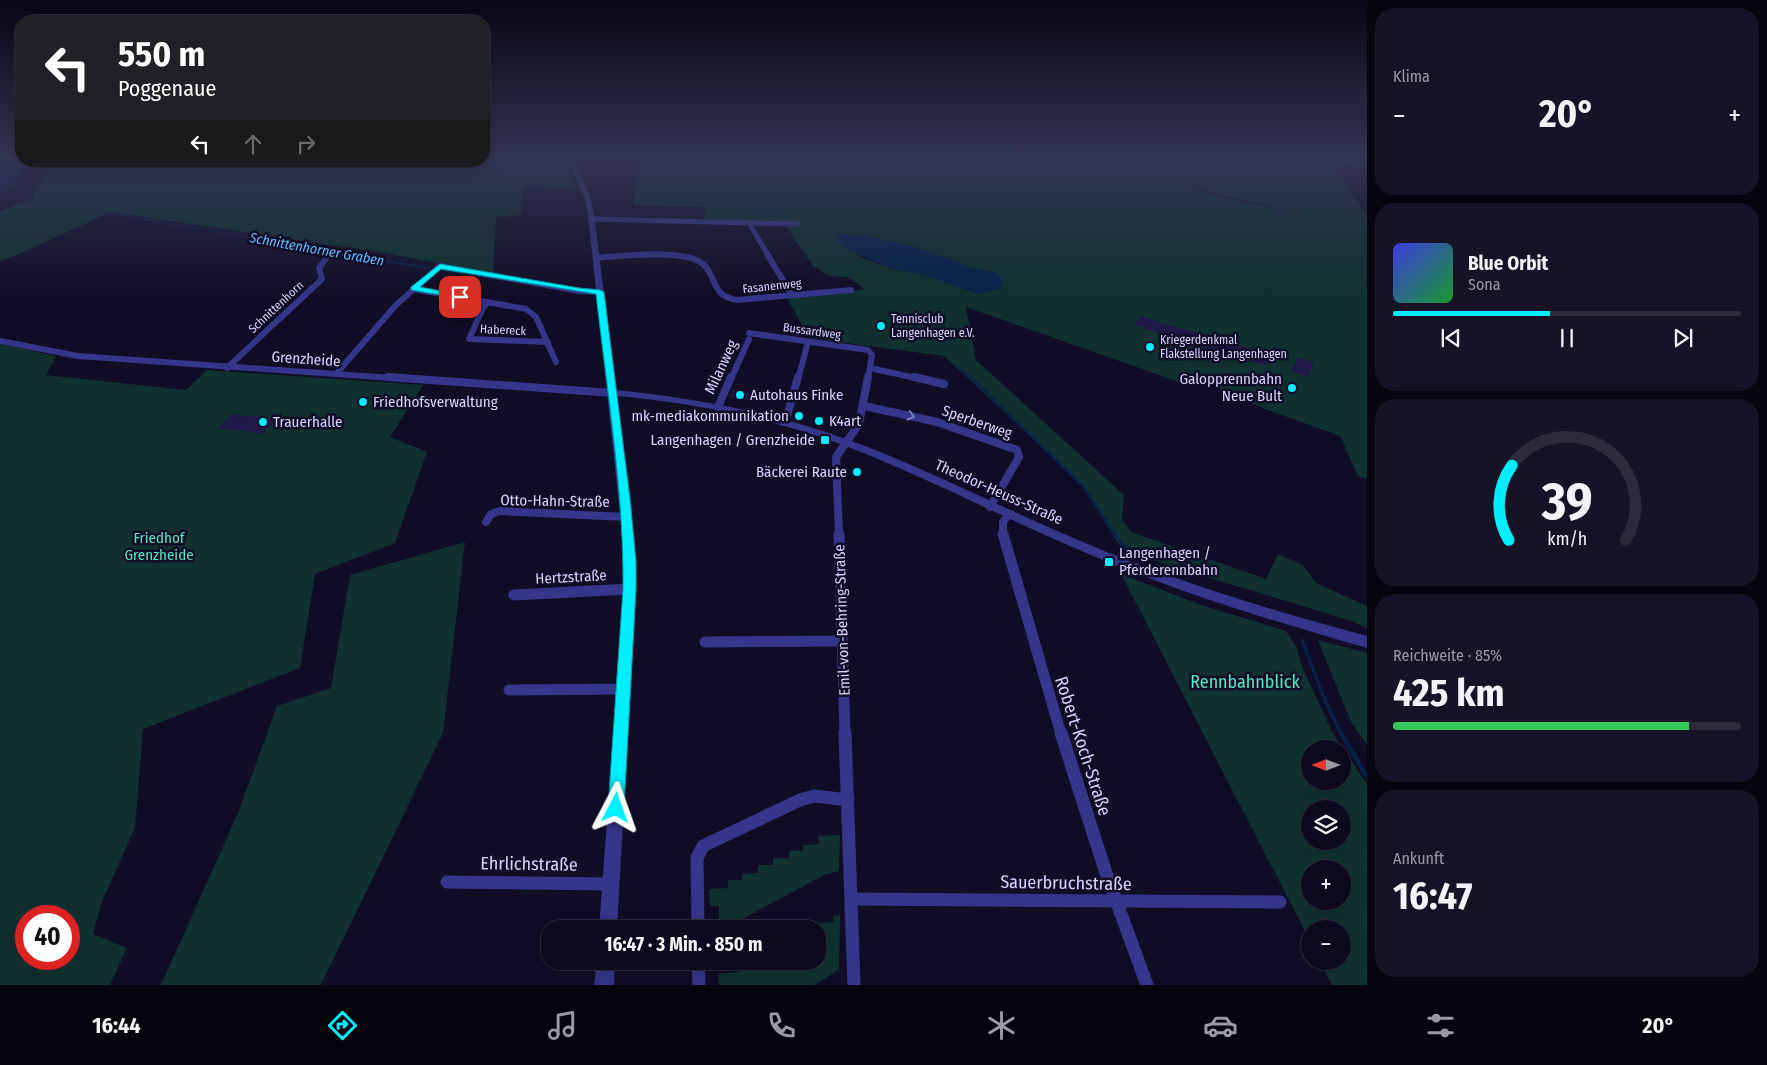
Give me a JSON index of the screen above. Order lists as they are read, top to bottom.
{
  "streets": {
    "street": [
      "Fasanenweg",
      "Schnittenhorn",
      "Habereck",
      "Bussardweg",
      "Grenzheide",
      "Milanweg",
      "Sperberweg",
      "Theodor-Heuss-Straße",
      "Otto-Hahn-Straße",
      "Hertzstraße",
      "Emil-von-Behring-Straße",
      "Robert-Koch-Straße",
      "Ehrlichstraße",
      "Sauerbruchstraße"
    ]
  },
  "crossings": [
    ["Schnittenhorn", "Grenzheide"],
    ["Bussardweg", "Milanweg"],
    ["Bussardweg", "Emil-von-Behring-Straße"],
    ["Grenzheide", "Theodor-Heuss-Straße"],
    ["Milanweg", "Theodor-Heuss-Straße"],
    ["Sperberweg", "Theodor-Heuss-Straße"],
    ["Sperberweg", "Emil-von-Behring-Straße"],
    ["Theodor-Heuss-Straße", "Emil-von-Behring-Straße"],
    ["Theodor-Heuss-Straße", "Robert-Koch-Straße"],
    ["Emil-von-Behring-Straße", "Sauerbruchstraße"],
    ["Robert-Koch-Straße", "Sauerbruchstraße"]
  ],
  "water": ["Schnittenhorner Graben"],
  "parks": ["Friedhof Grenzheide", "Rennbahnblick"],
  "places": {
    "other": [
      "Tennisclub Langenhagen e.V.",
      "Kriegerdenkmal Flakstellung Langenhagen",
      "Galopprennbahn Neue Bult",
      "Autohaus Finke",
      "Friedhofsverwaltung",
      "mk-mediakommunikation",
      "K4art",
      "Trauerhalle",
      "Bäckerei Raute"
    ],
    "transit": ["Langenhagen / Grenzheide", "Langenhagen / Pferderennbahn"]
  },
  "north": "left",
  "page": {
    "tile": [
      "Klima",
      ["Reichweite · 85%", "425 km"],
      ["Ankunft", "16:47"]
    ],
    "turn": ["550 m", "Poggenaue"],
    "heat": ["−", "20°", "+"],
    "song": ["Blue Orbit", "Sona"],
    "map_buttons": ["+", "−"],
    "limit": "40",
    "trip": "16:47 · 3 Min. · 850 m",
    "tabs": ["16:44", "20°"],
    "gauge": ["39", "km/h"]
  }
}
